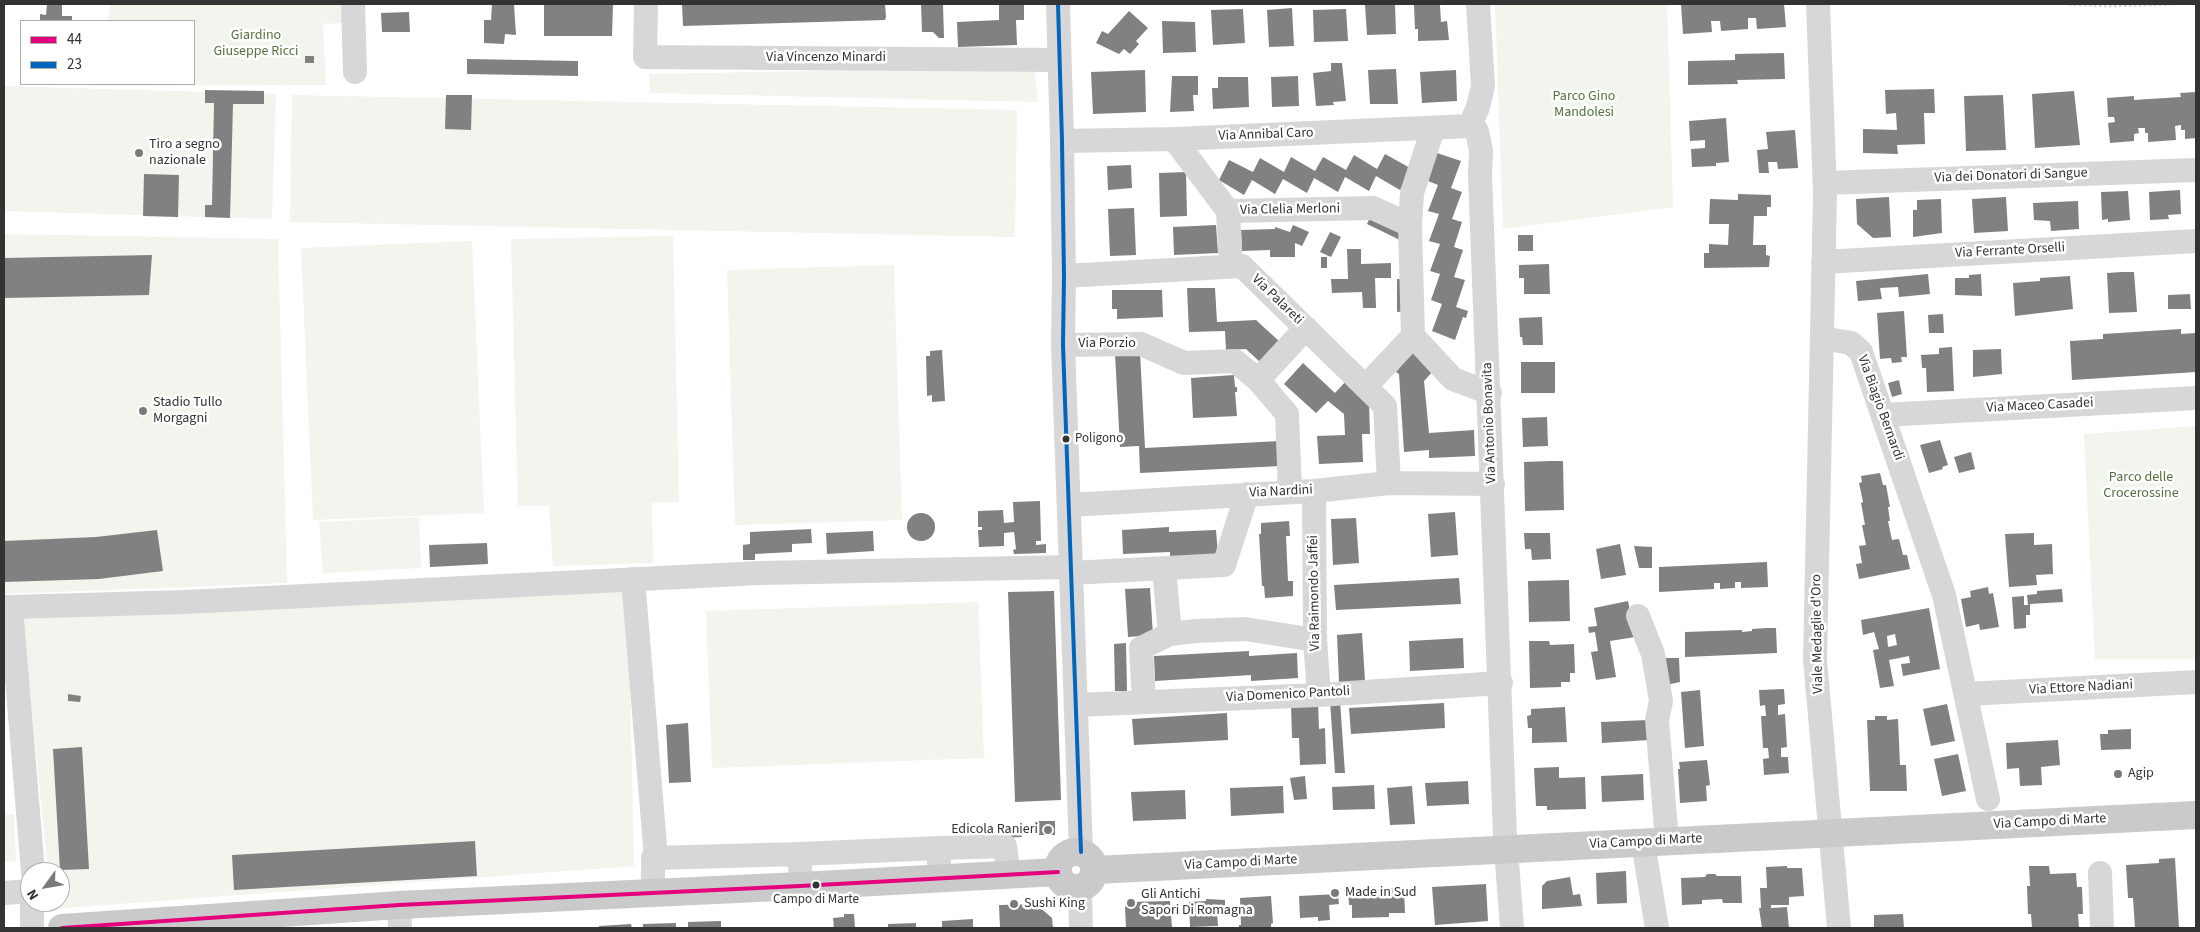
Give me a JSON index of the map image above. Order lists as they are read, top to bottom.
{
  "streets": {
    "main road": ["Via Campo di Marte"],
    "street": [
      "Via Vincenzo Minardi",
      "Via Annibal Caro",
      "Via dei Donatori di Sangue",
      "Via Clelia Merloni",
      "Via Ferrante Orselli",
      "Via Palareti",
      "Via Porzio",
      "Via Maceo Casadei",
      "Via Biagio Bernardi",
      "Via Antonio Bonavita",
      "Via Nardini",
      "Via Raimondo Jaffei",
      "Viale Medaglie d'Oro",
      "Via Ettore Nadiani",
      "Via Domenico Pantoli"
    ]
  },
  "crossings": [
    ["Via Annibal Caro", "Via Clelia Merloni"],
    ["Via Annibal Caro", "Via Antonio Bonavita"],
    ["Via Palareti", "Via Nardini"],
    ["Via Porzio", "Via Nardini"],
    ["Via Maceo Casadei", "Via Biagio Bernardi"],
    ["Via Biagio Bernardi", "Viale Medaglie d'Oro"],
    ["Via Biagio Bernardi", "Via Ettore Nadiani"],
    ["Via Antonio Bonavita", "Via Nardini"],
    ["Via Antonio Bonavita", "Via Domenico Pantoli"],
    ["Via Antonio Bonavita", "Via Campo di Marte"],
    ["Via Nardini", "Via Raimondo Jaffei"],
    ["Via Raimondo Jaffei", "Via Domenico Pantoli"],
    ["Viale Medaglie d'Oro", "Via Campo di Marte"]
  ],
  "parks": ["Giardino Giuseppe Ricci", "Parco Gino Mandolesi", "Parco delle Crocerossine"],
  "places": [
    "Tiro a segno nazionale",
    "Stadio Tullo Morgagni",
    "Poligono",
    "Agip",
    "Edicola Ranieri",
    "Campo di Marte",
    "Made in Sud",
    "Gli Antichi Sapori Di Romagna",
    "Sushi King"
  ],
  "lines": ["transit line 23", "transit line 44"],
  "legend": ["44", "23"],
  "north": "bottom left"
}
